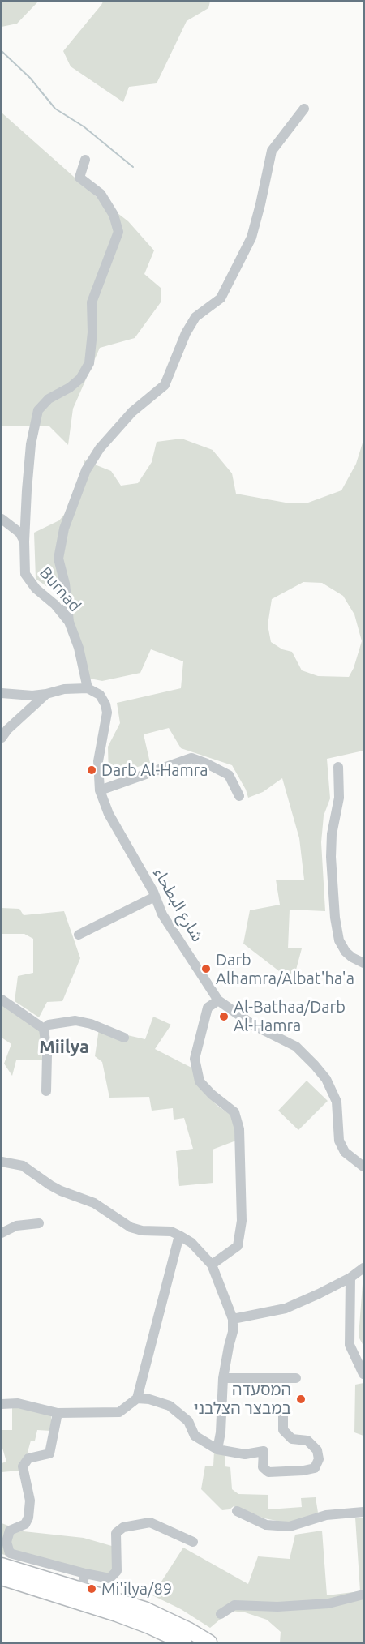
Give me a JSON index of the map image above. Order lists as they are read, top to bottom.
{
  "streets": {
    "street": ["Burnad", "شارع البطحاء"]
  },
  "crossings": [
    ["Burnad", "شارع البطحاء"]
  ],
  "districts": ["Miilya"],
  "places": [
    "Darb Al-Hamra",
    "Darb Alhamra/Albat'ha'a",
    "Al-Bathaa/Darb Al-Hamra",
    "המסעדה במבצר הצלבני",
    "Mi'ilya/89"
  ]
}
